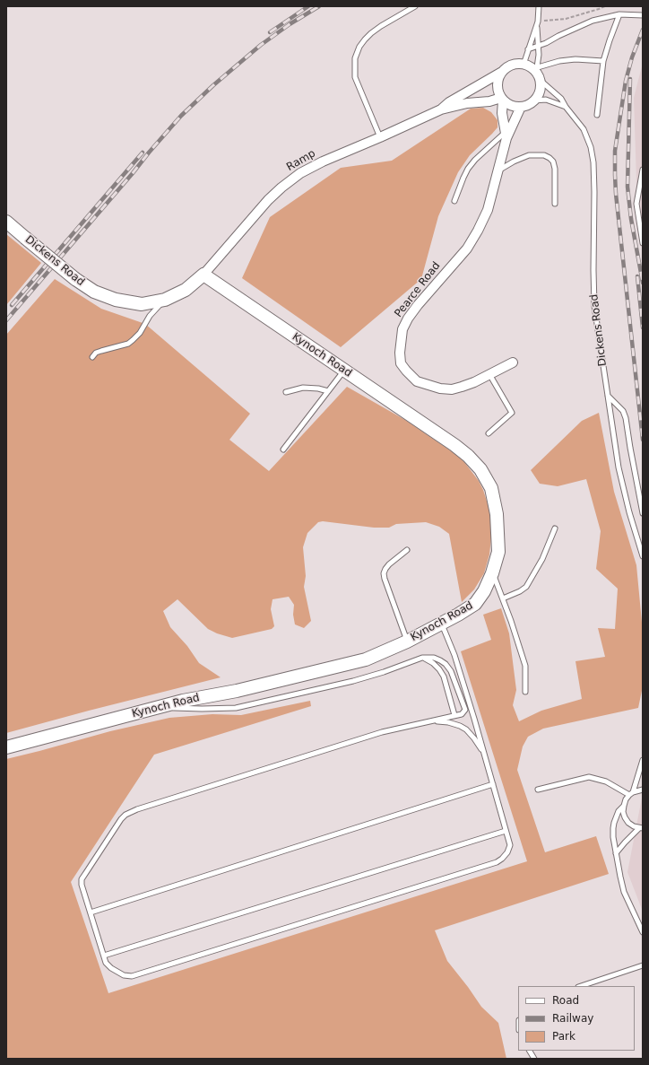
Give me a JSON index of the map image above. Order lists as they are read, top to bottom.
{
  "streets": {
    "street": [
      "Ramp",
      "Dickens Road",
      "Pearce Road",
      "Kynoch Road"
    ]
  },
  "crossings": [
    ["Ramp", "Dickens Road"],
    ["Ramp", "Pearce Road"],
    ["Ramp", "Kynoch Road"],
    ["Dickens Road", "Pearce Road"],
    ["Dickens Road", "Kynoch Road"]
  ],
  "legend": ["Road", "Railway", "Park"]
}
